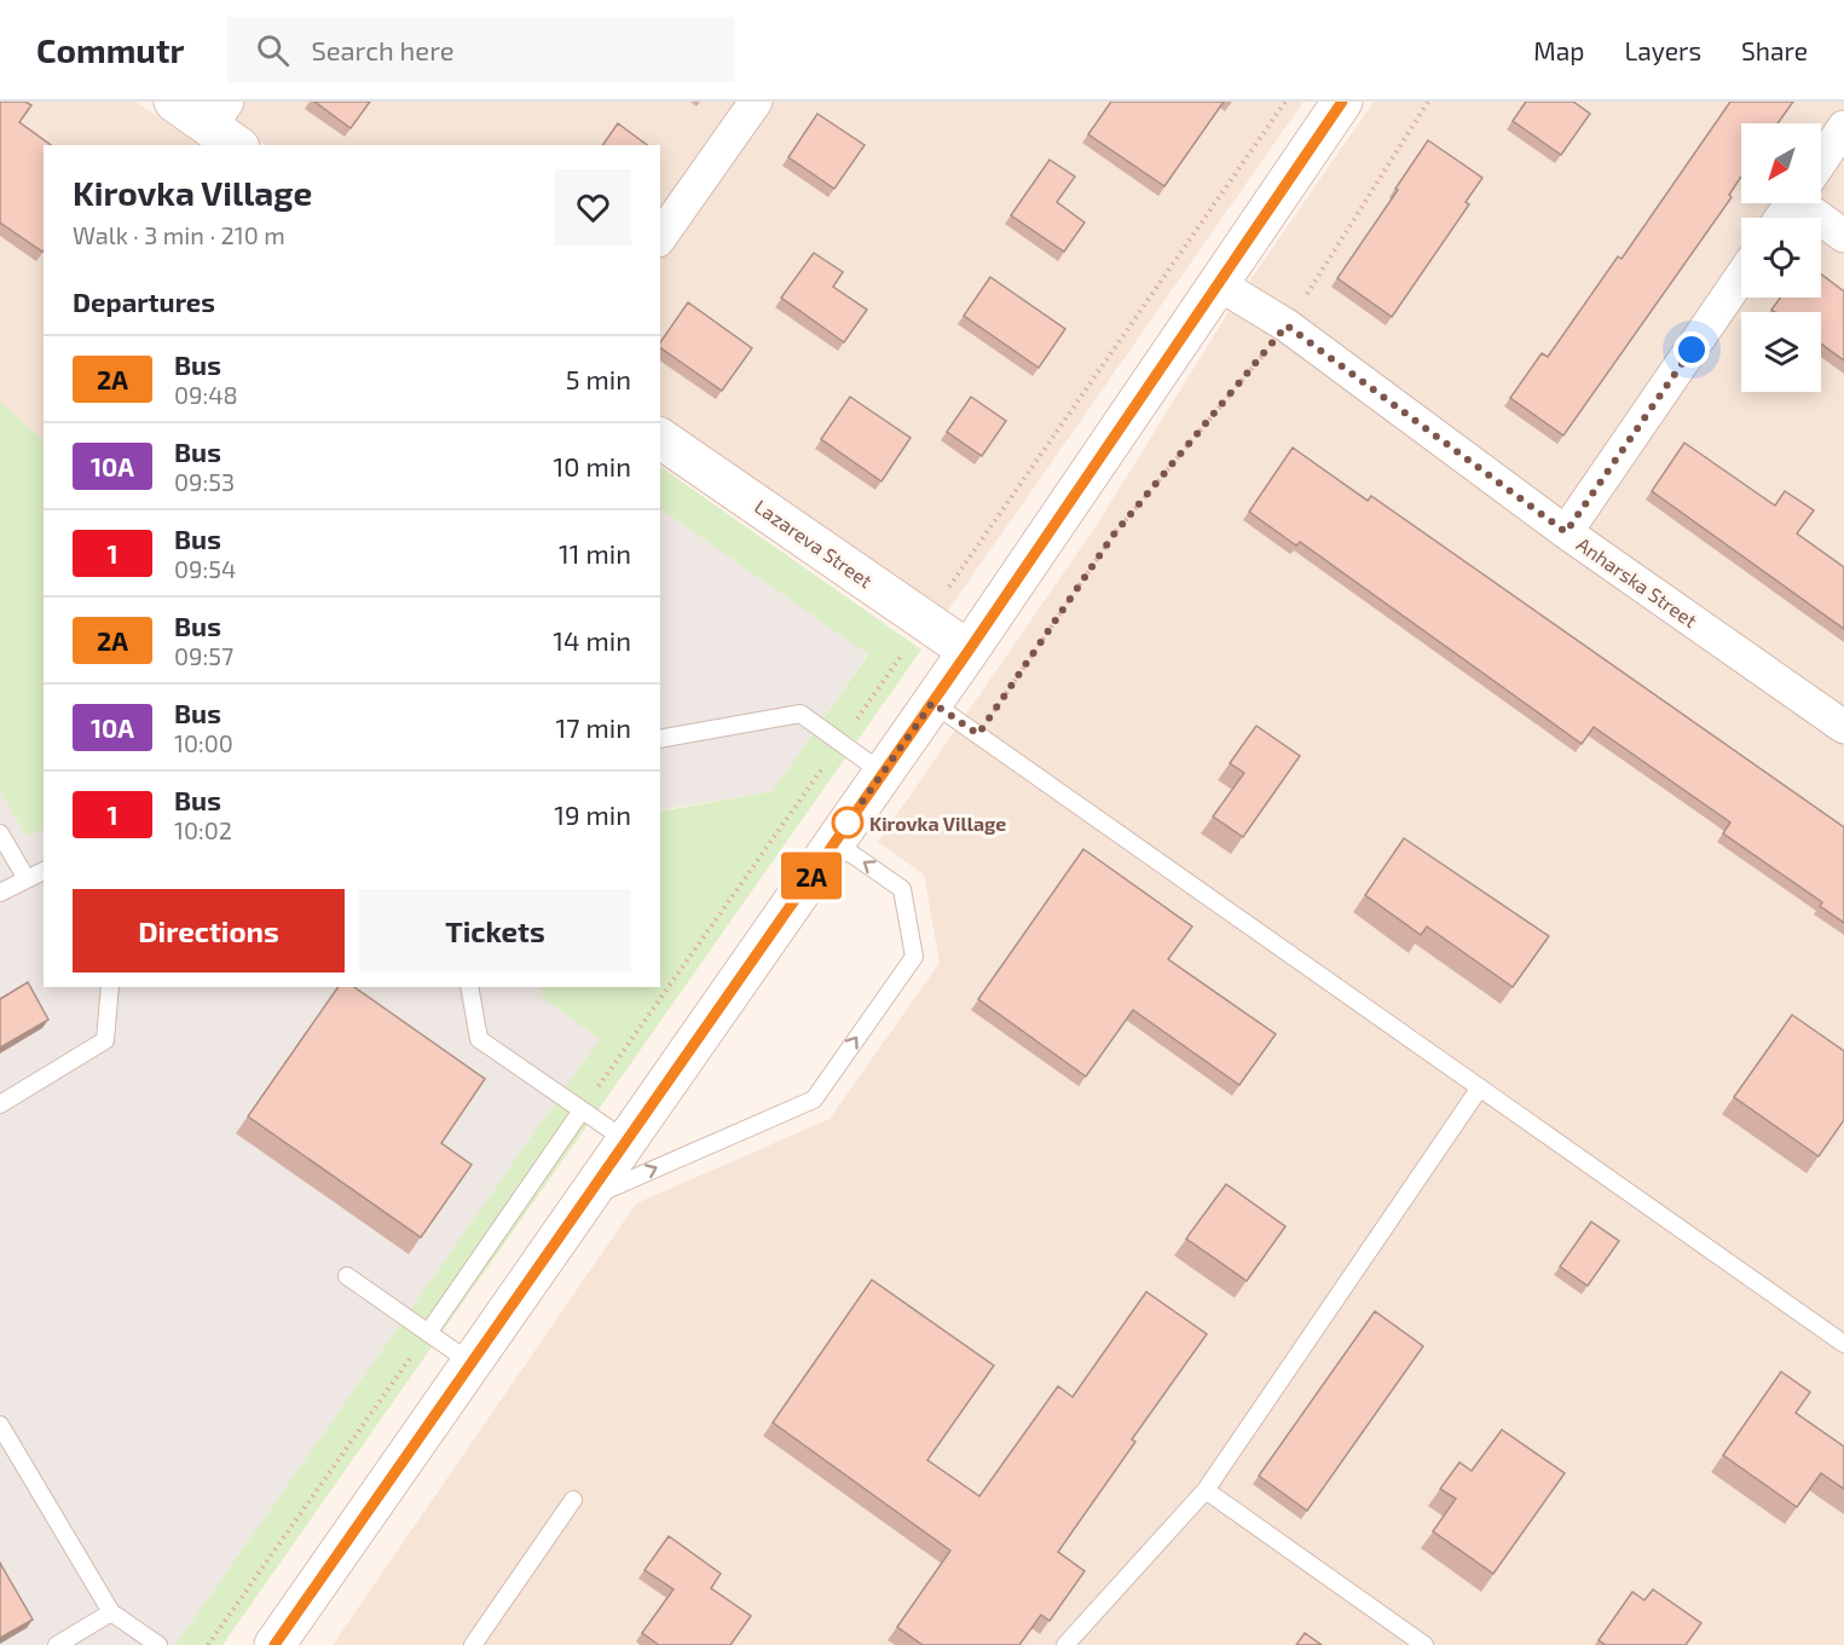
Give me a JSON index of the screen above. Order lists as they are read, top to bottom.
{
  "streets": {
    "street": ["Lazareva Street", "Anharska Street"]
  },
  "places": ["Kirovka Village"],
  "lines": ["bus line 2А"],
  "north": "bottom left",
  "page": {
    "header": "Commutr",
    "search": "Search here",
    "nav": ["Map", "Layers", "Share"],
    "on_map": "2А",
    "heading": [
      ["Kirovka Village", "Walk · 3 min · 210 m"],
      "Departures"
    ],
    "list": [
      {
        "mark": "2А",
        "name": "Bus",
        "note": "09:48",
        "value": "5 min"
      },
      {
        "mark": "10А",
        "name": "Bus",
        "note": "09:53",
        "value": "10 min"
      },
      {
        "mark": "1",
        "name": "Bus",
        "note": "09:54",
        "value": "11 min"
      },
      {
        "mark": "2А",
        "name": "Bus",
        "note": "09:57",
        "value": "14 min"
      },
      {
        "mark": "10А",
        "name": "Bus",
        "note": "10:00",
        "value": "17 min"
      },
      {
        "mark": "1",
        "name": "Bus",
        "note": "10:02",
        "value": "19 min"
      }
    ],
    "buttons": ["Directions", "Tickets"]
  }
}
